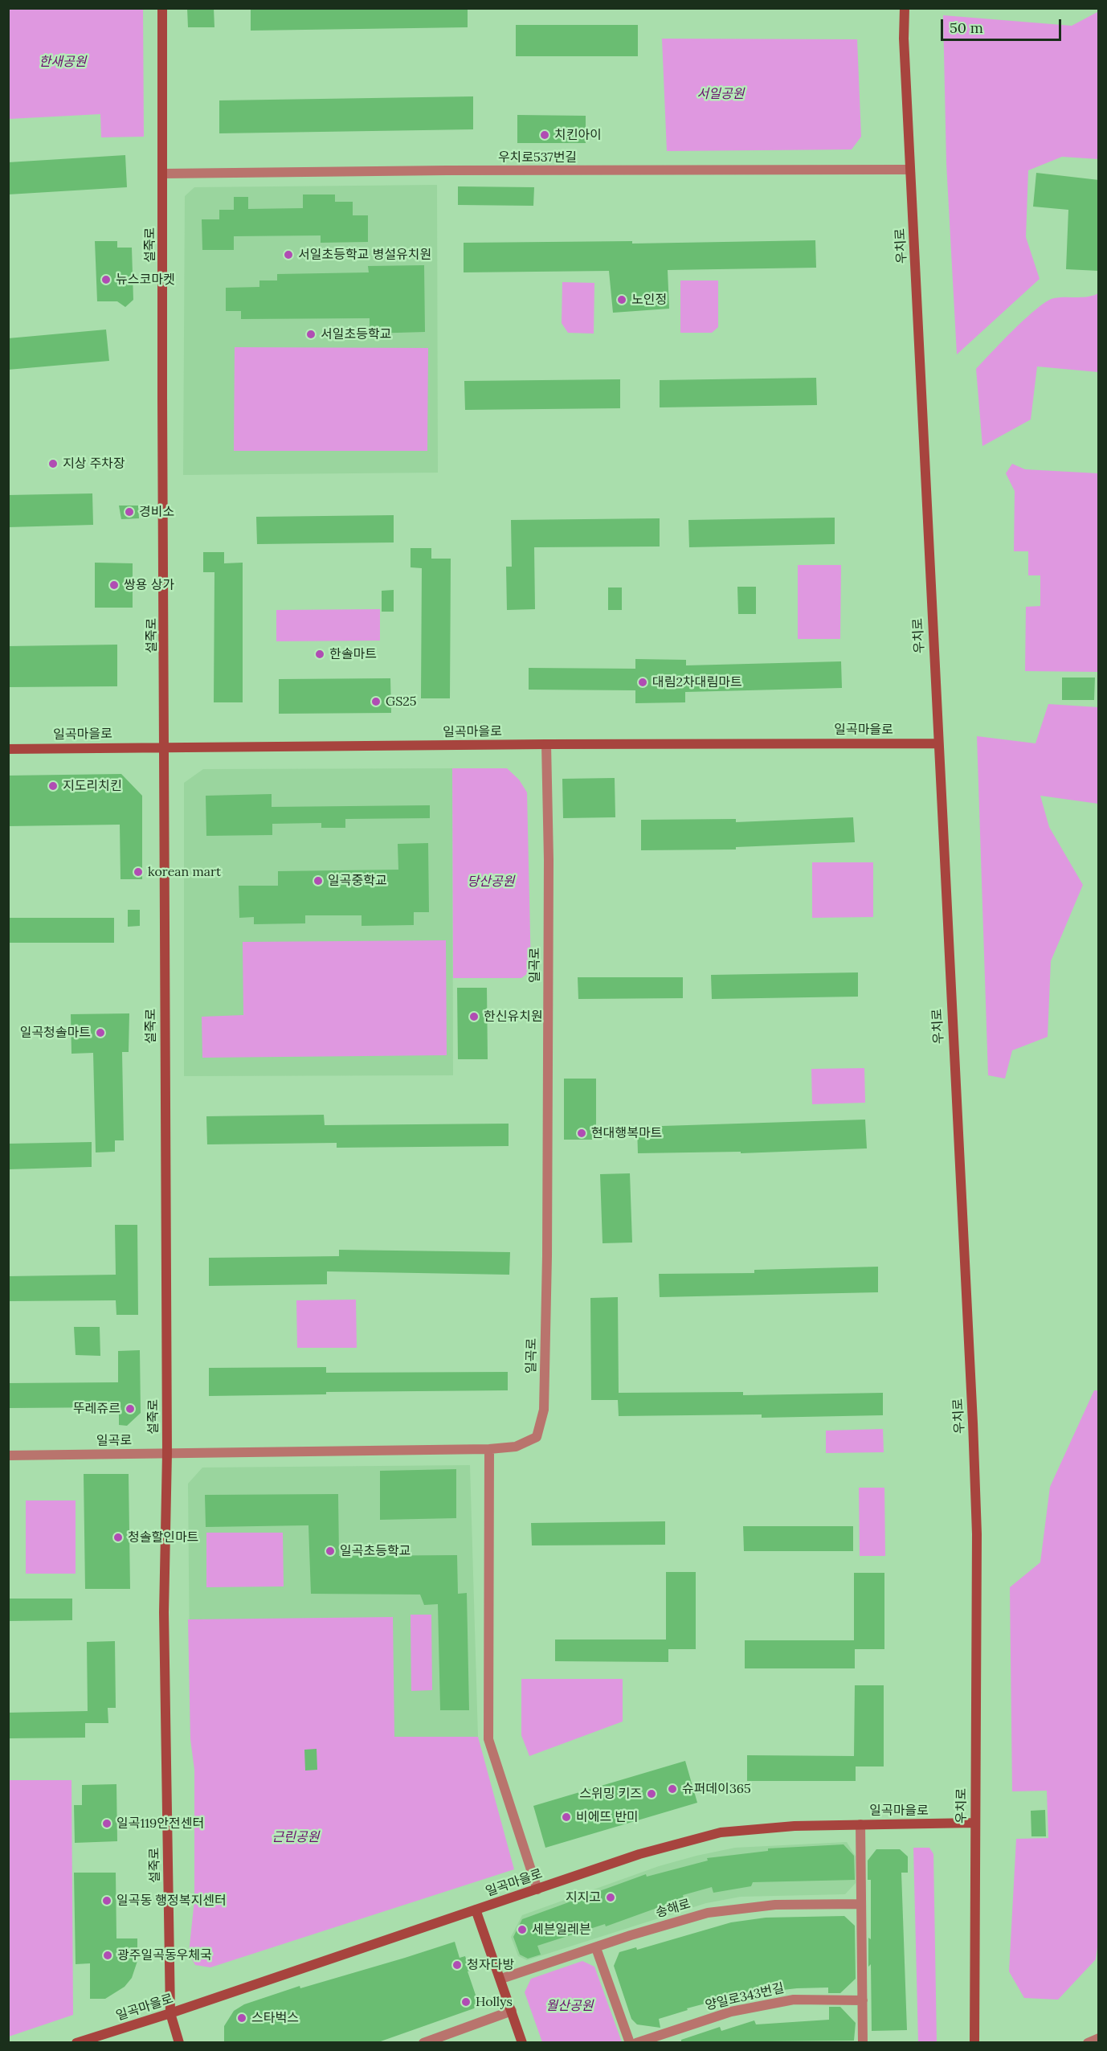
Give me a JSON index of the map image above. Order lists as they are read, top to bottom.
{
  "streets": {
    "main road": ["설죽로", "우치로", "일곡마을로"],
    "street": [
      "우치로537번길",
      "일곡로",
      "송해로",
      "양일로343번길"
    ]
  },
  "crossings": [
    ["우치로537번길", "설죽로"],
    ["우치로537번길", "우치로"],
    ["설죽로", "일곡마을로"],
    ["설죽로", "일곡로"],
    ["우치로", "일곡마을로"],
    ["일곡마을로", "일곡로"]
  ],
  "parks": [
    "한새공원",
    "서일공원",
    "당산공원",
    "근린공원",
    "월산공원"
  ],
  "places": [
    "치킨아이",
    "서일초등학교 병설유치원",
    "뉴스코마켓",
    "노인정",
    "서일초등학교",
    "지상 주차장",
    "경비소",
    "쌍용 상가",
    "한솔마트",
    "대림2차대림마트",
    "GS25",
    "지도리치킨",
    "korean mart",
    "일곡중학교",
    "한신유치원",
    "일곡청솔마트",
    "현대행복마트",
    "뚜레쥬르",
    "청솔할인마트",
    "일곡초등학교",
    "슈퍼데이365",
    "스위밍 키즈",
    "비에뜨 반미",
    "일곡119안전센터",
    "지지고",
    "일곡동 행정복지센터",
    "세븐일레븐",
    "광주일곡동우체국",
    "청자다방",
    "Hollys",
    "스타벅스"
  ],
  "scale_bar": "50 m"
}
